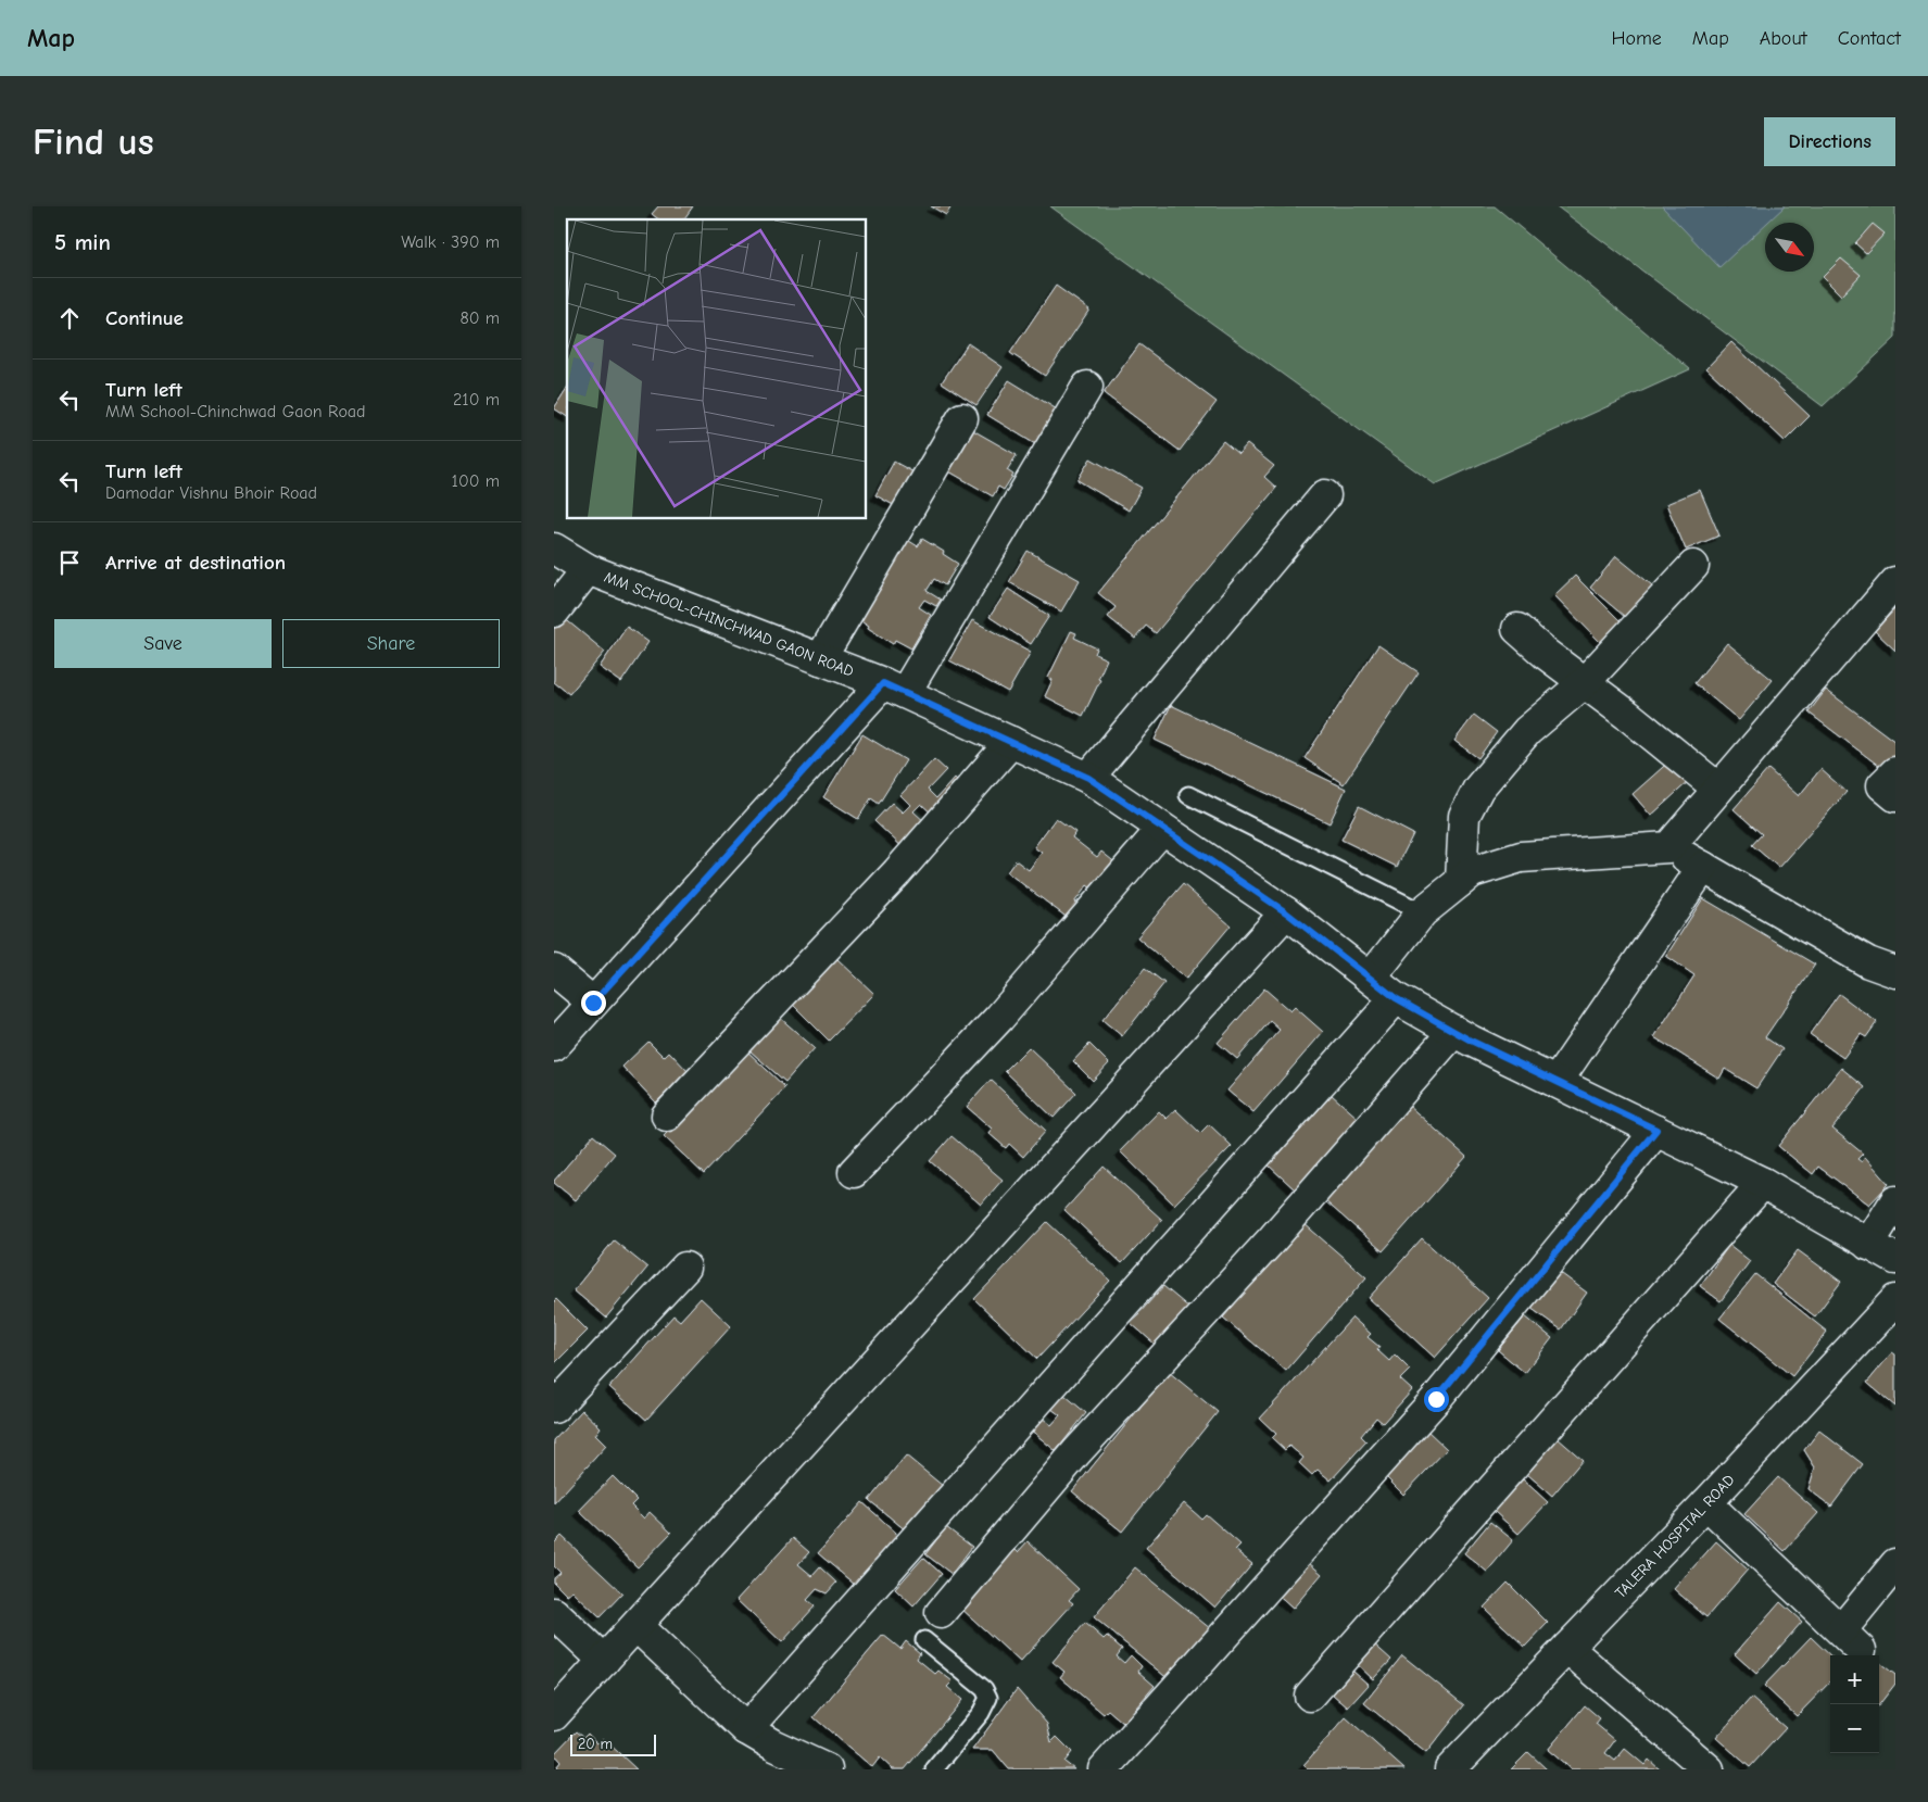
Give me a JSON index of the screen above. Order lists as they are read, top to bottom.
{
  "streets": {
    "street": ["MM SCHOOL-CHINCHWAD GAON ROAD", "TALERA HOSPITAL ROAD"]
  },
  "scale_bar": "20 m",
  "north": "bottom right",
  "page": {
    "header": "Map",
    "nav": [
      "Home",
      "Map",
      "About",
      "Contact"
    ],
    "buttons": [
      "Directions",
      ["Save", "Share"]
    ],
    "title": "Find us",
    "heading": ["5 min", "Walk · 390 m"],
    "list": [
      ["Continue", "80 m"],
      ["Turn left", "MM School-Chinchwad Gaon Road", "210 m"],
      ["Turn left", "Damodar Vishnu Bhoir Road", "100 m"],
      "Arrive at destination"
    ],
    "map_buttons": ["+", "−"],
    "scale": "20 m"
  }
}
